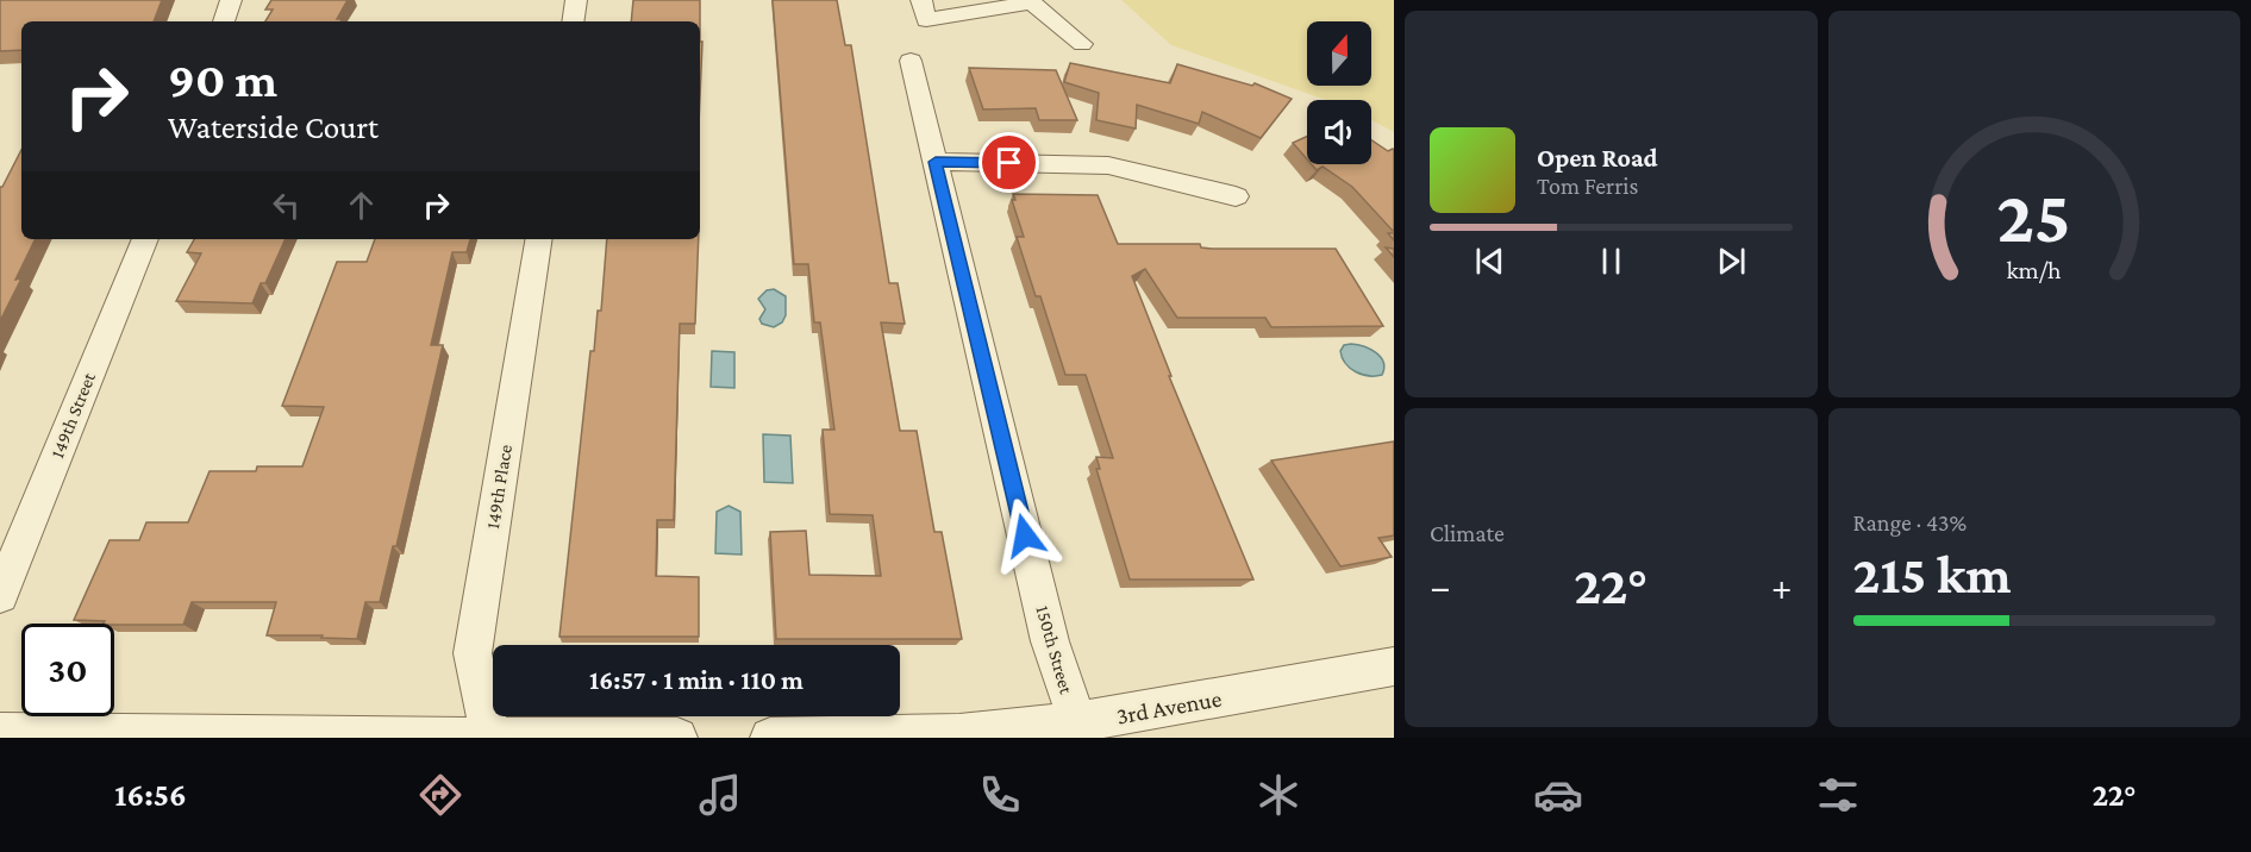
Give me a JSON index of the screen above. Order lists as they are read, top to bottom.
{
  "streets": {
    "street": [
      "149th Street",
      "149th Place",
      "150th Street",
      "3rd Avenue"
    ]
  },
  "crossings": [
    ["150th Street", "3rd Avenue"]
  ],
  "north": "top",
  "page": {
    "turn": ["90 m", "Waterside Court"],
    "song": ["Open Road", "Tom Ferris"],
    "tile": [
      "Climate",
      ["Range · 43%", "215 km"]
    ],
    "heat": ["−", "22°", "+"],
    "limit": "30",
    "trip": "16:57 · 1 min · 110 m",
    "tabs": ["16:56", "22°"],
    "gauge": ["25", "km/h"]
  }
}
